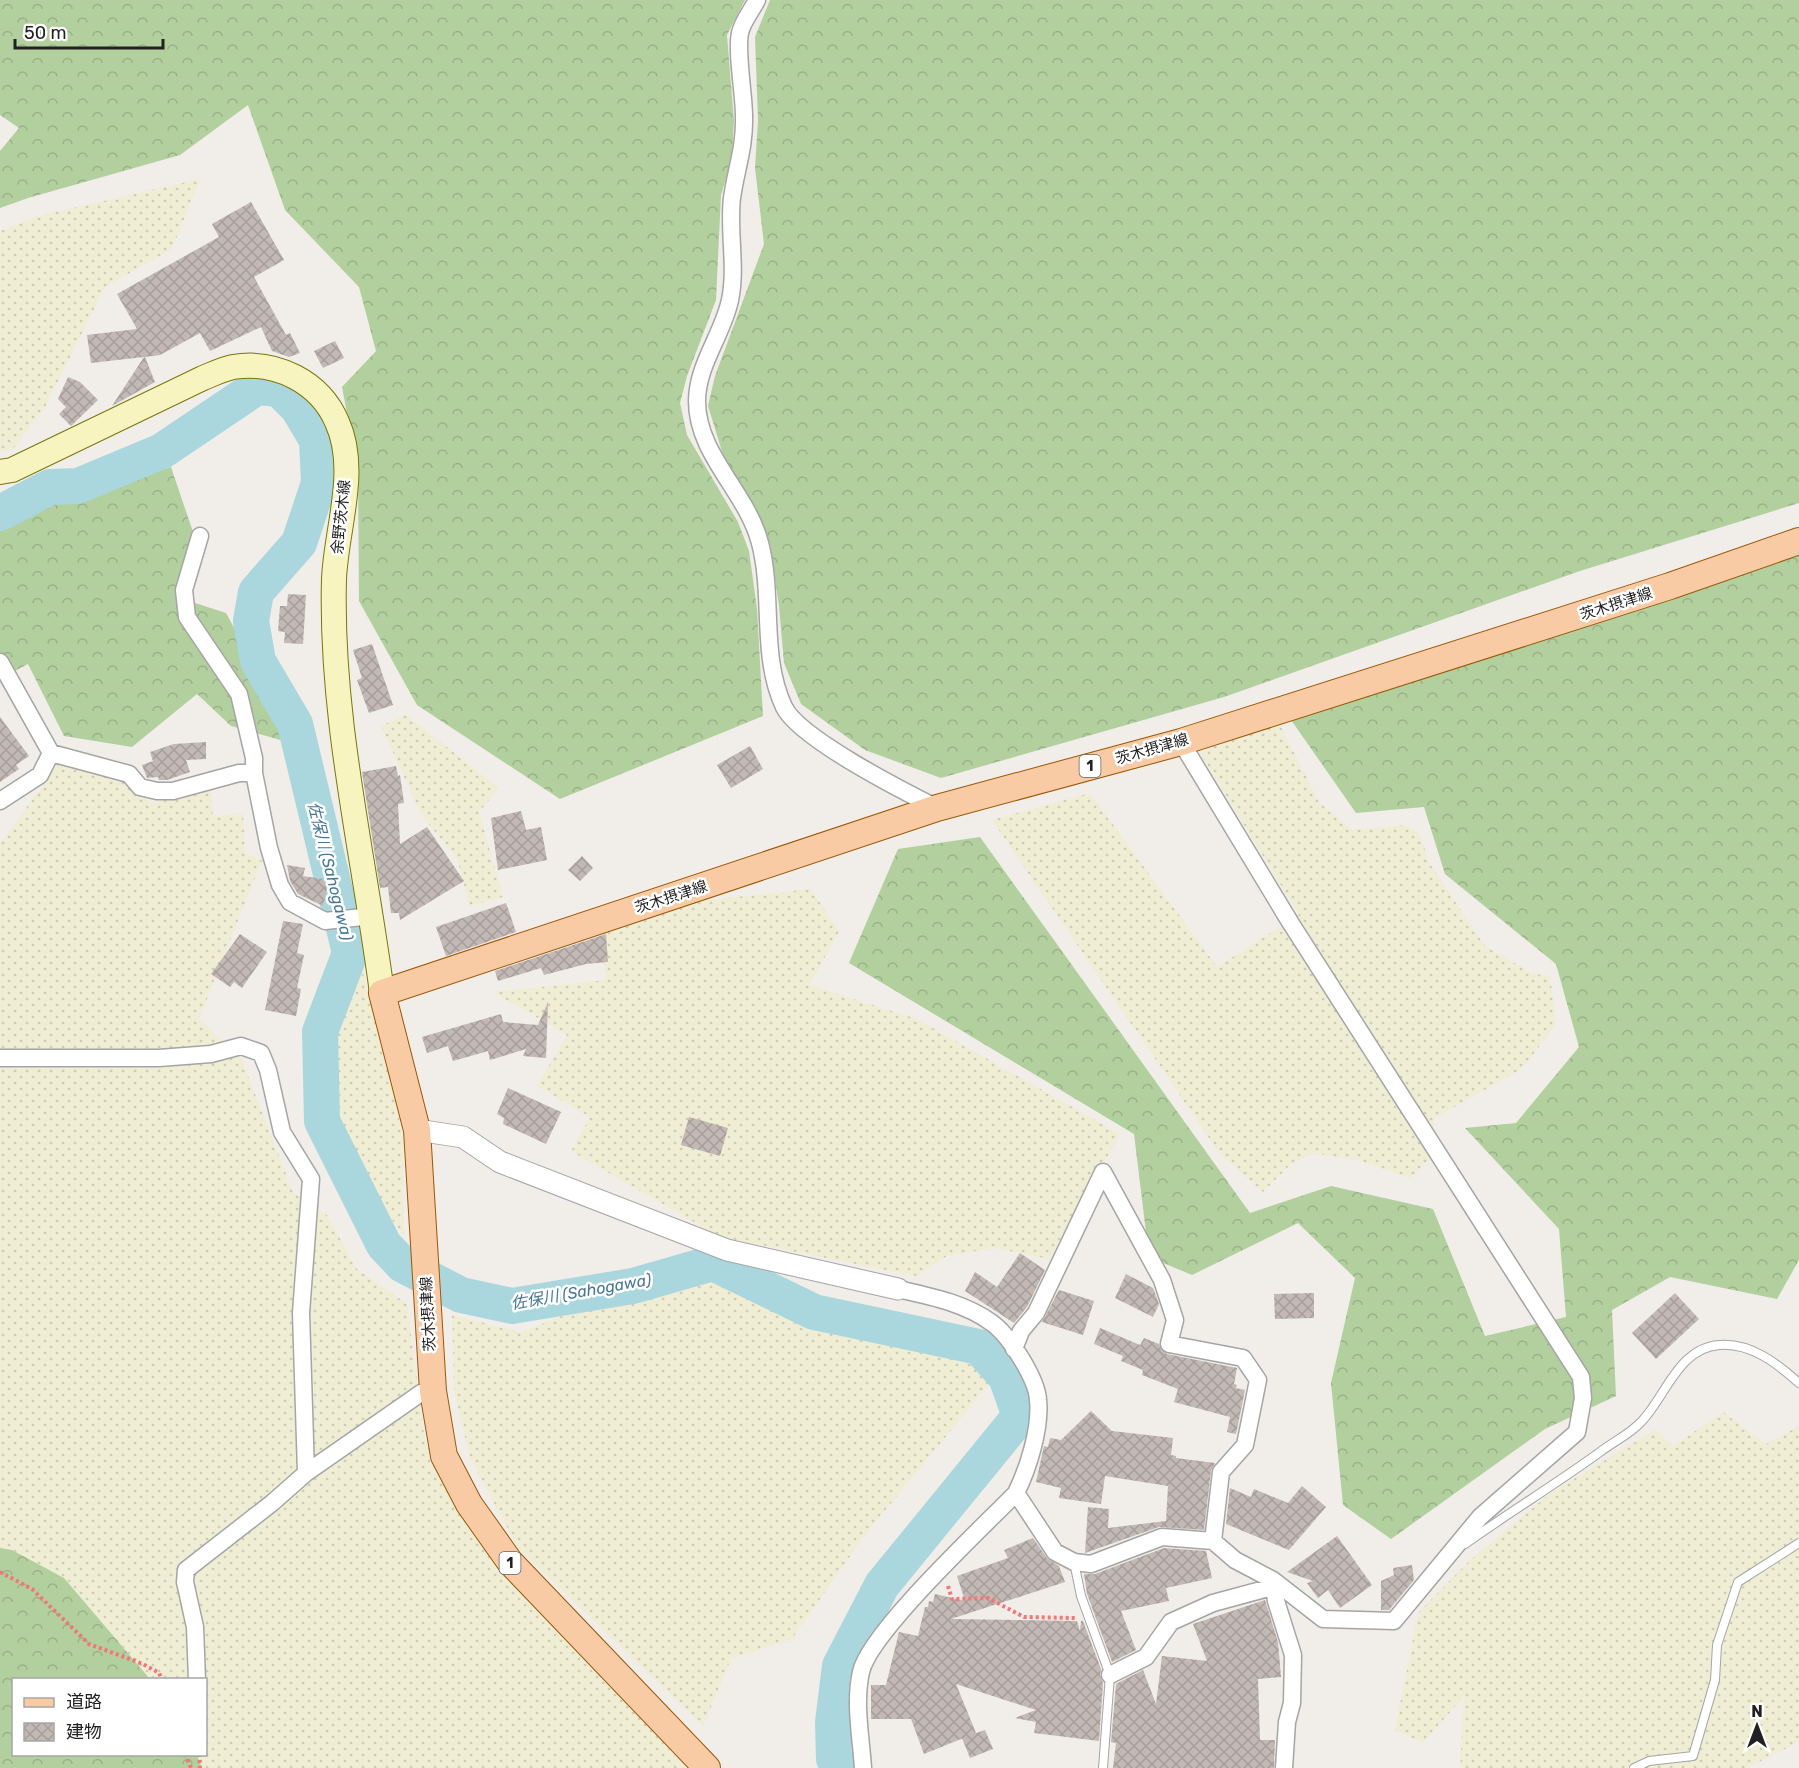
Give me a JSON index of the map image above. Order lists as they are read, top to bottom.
{
  "streets": {
    "main road": ["余野茨木線", "茨木摂津線", "1"]
  },
  "crossings": [
    ["余野茨木線", "茨木摂津線"]
  ],
  "water": ["佐保川 (Sahogawa)"],
  "legend": ["道路", "建物"],
  "scale_bar": "50 m",
  "north": "top"
}
